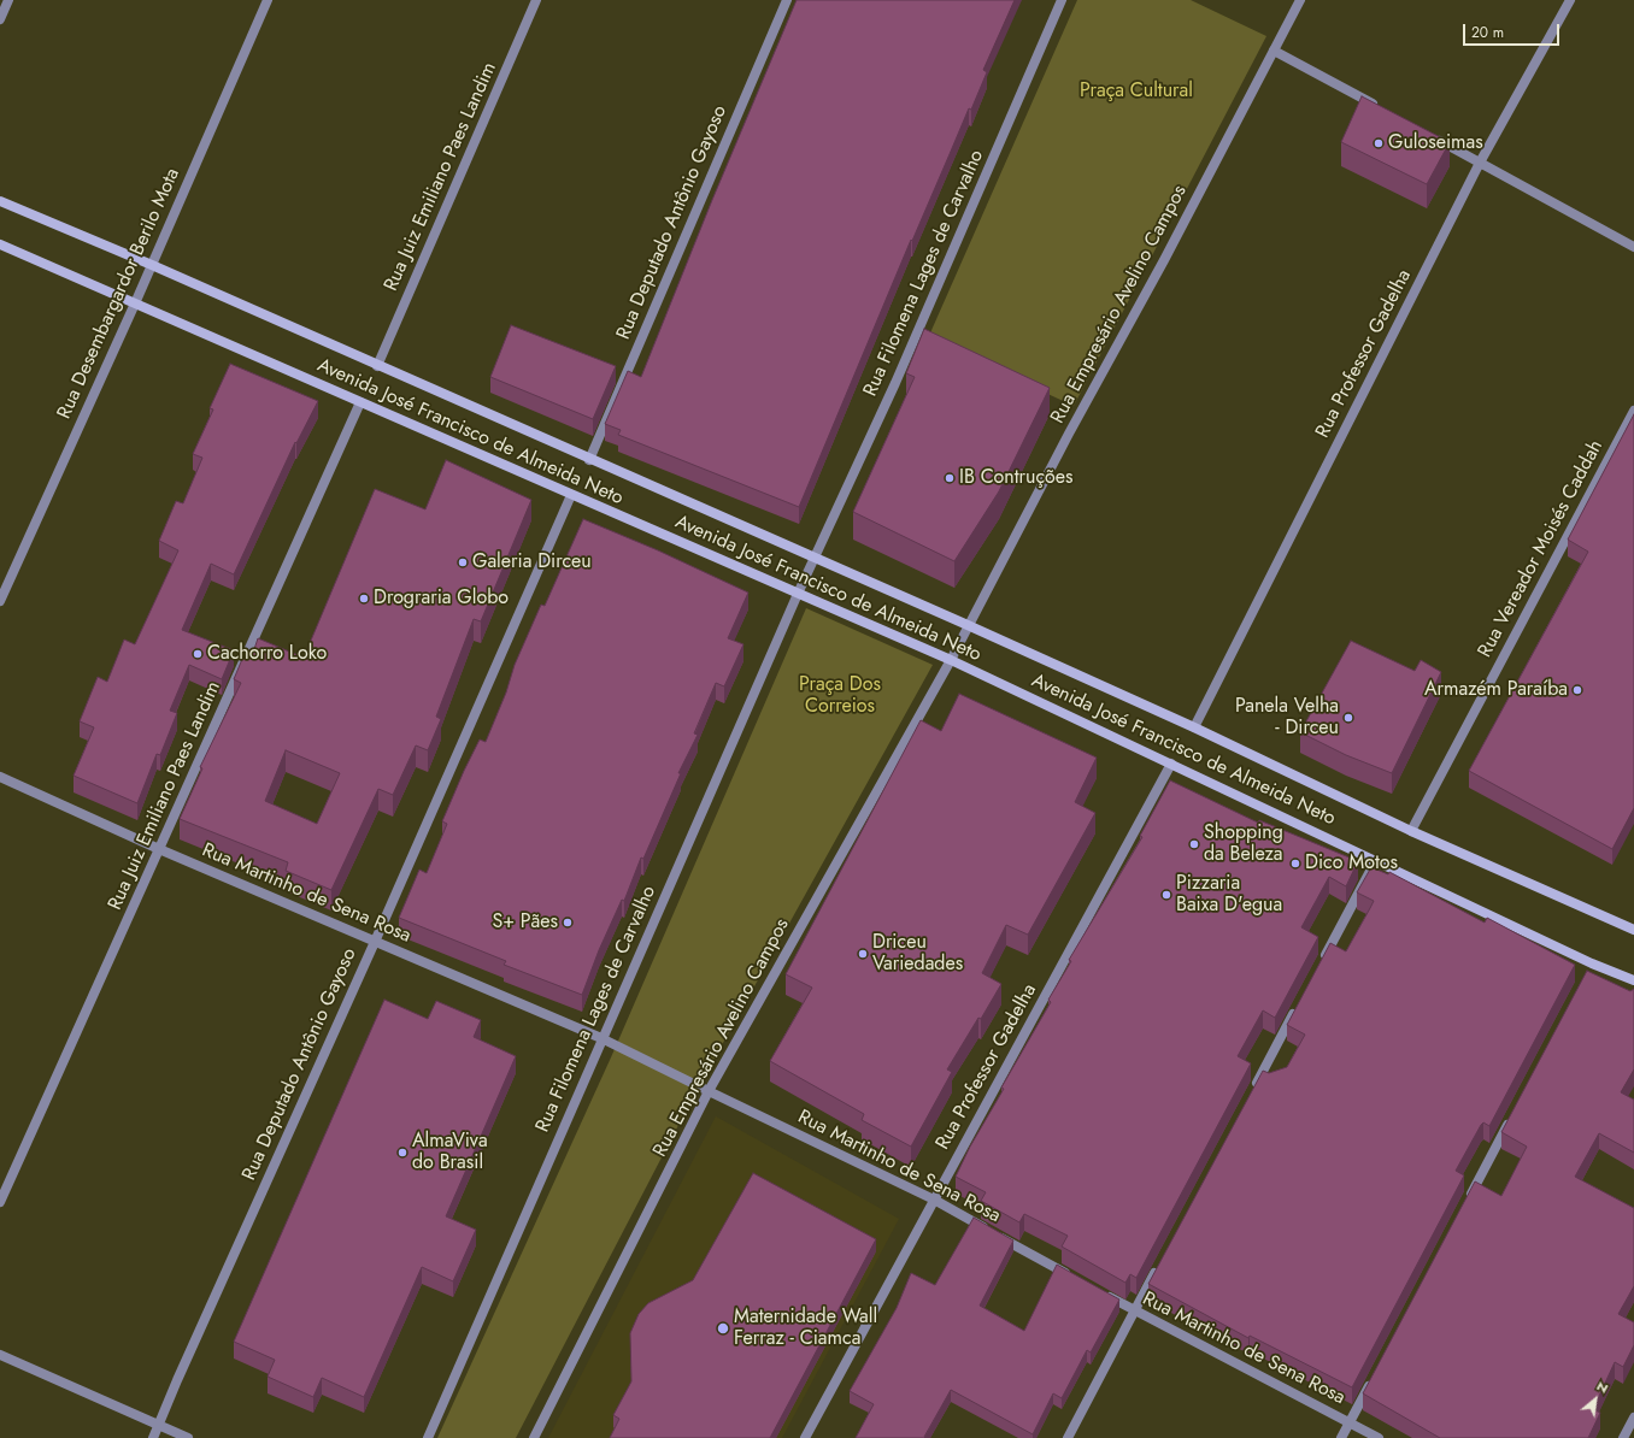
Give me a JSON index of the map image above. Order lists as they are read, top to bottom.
{
  "streets": {
    "main road": ["Avenida José Francisco de Almeida Neto"],
    "street": [
      "Rua Juiz Emiliano Paes Landim",
      "Rua Deputado Antônio Gayoso",
      "Rua Filomena Lages de Carvalho",
      "Rua Desembargardor Berilo Mota",
      "Rua Empresário Avelino Campos",
      "Rua Professor Gadelha",
      "Rua Vereador Moisés Caddah",
      "Rua Martinho de Sena Rosa"
    ]
  },
  "crossings": [
    ["Rua Juiz Emiliano Paes Landim", "Avenida José Francisco de Almeida Neto"],
    ["Rua Juiz Emiliano Paes Landim", "Rua Martinho de Sena Rosa"],
    ["Rua Deputado Antônio Gayoso", "Avenida José Francisco de Almeida Neto"],
    ["Rua Deputado Antônio Gayoso", "Rua Martinho de Sena Rosa"],
    ["Rua Filomena Lages de Carvalho", "Avenida José Francisco de Almeida Neto"],
    ["Rua Filomena Lages de Carvalho", "Rua Martinho de Sena Rosa"],
    ["Rua Desembargardor Berilo Mota", "Avenida José Francisco de Almeida Neto"],
    ["Rua Empresário Avelino Campos", "Avenida José Francisco de Almeida Neto"],
    ["Rua Empresário Avelino Campos", "Rua Martinho de Sena Rosa"],
    ["Rua Professor Gadelha", "Avenida José Francisco de Almeida Neto"],
    ["Rua Professor Gadelha", "Rua Martinho de Sena Rosa"],
    ["Avenida José Francisco de Almeida Neto", "Rua Vereador Moisés Caddah"]
  ],
  "parks": ["Praça Cultural", "Praça Dos Correios"],
  "places": [
    "Guloseimas",
    "IB Contruções",
    "Galeria Dirceu",
    "Drograria Globo",
    "Cachorro Loko",
    "Armazém Paraíba",
    "Panela Velha - Dirceu",
    "Shopping da Beleza",
    "Dico Motos",
    "Pizzaria Baixa D'egua",
    "S+ Pães",
    "Driceu Variedades",
    "AlmaViva do Brasil",
    "Maternidade Wall Ferraz - Ciamca"
  ],
  "scale_bar": "20 m",
  "north": "top right"
}
